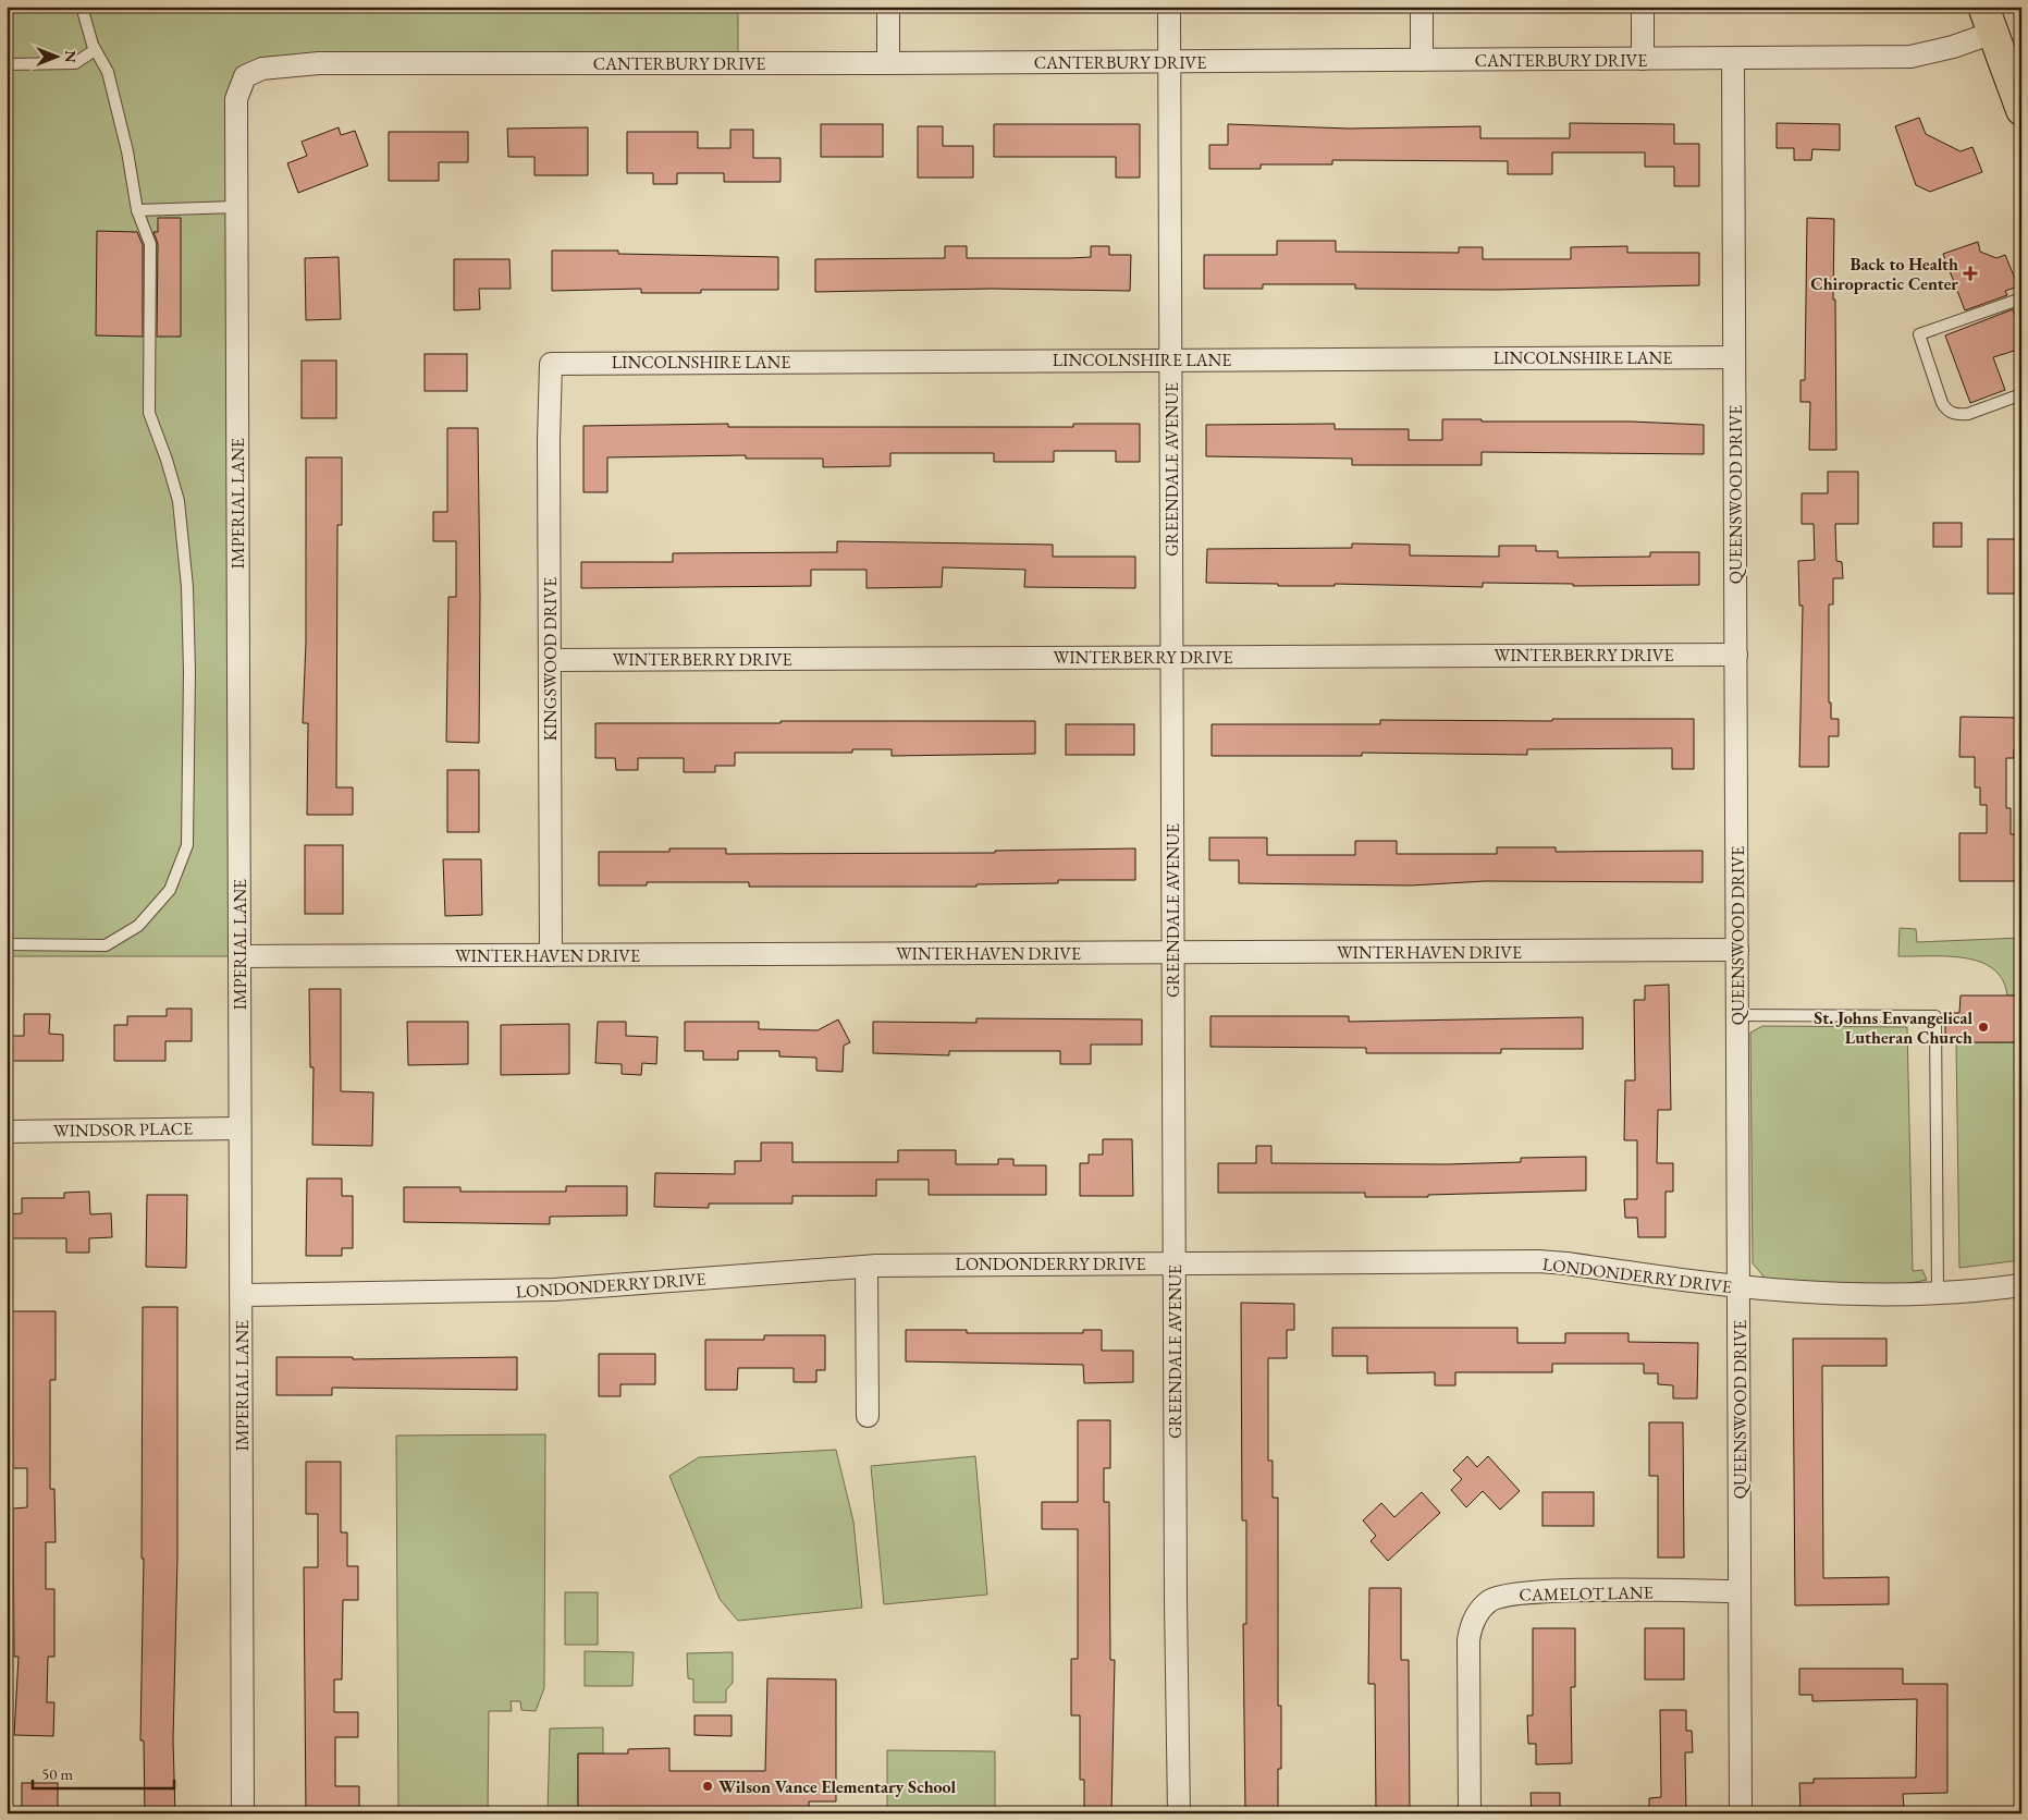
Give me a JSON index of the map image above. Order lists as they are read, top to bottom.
{
  "streets": {
    "street": [
      "CANTERBURY DRIVE",
      "LINCOLNSHIRE LANE",
      "GREENDALE AVENUE",
      "QUEENSWOOD DRIVE",
      "IMPERIAL LANE",
      "WINTERBERRY DRIVE",
      "KINGSWOOD DRIVE",
      "WINTERHAVEN DRIVE",
      "WINDSOR PLACE",
      "LONDONDERRY DRIVE",
      "CAMELOT LANE"
    ]
  },
  "crossings": [
    ["CANTERBURY DRIVE", "GREENDALE AVENUE"],
    ["CANTERBURY DRIVE", "QUEENSWOOD DRIVE"],
    ["CANTERBURY DRIVE", "IMPERIAL LANE"],
    ["LINCOLNSHIRE LANE", "GREENDALE AVENUE"],
    ["LINCOLNSHIRE LANE", "QUEENSWOOD DRIVE"],
    ["LINCOLNSHIRE LANE", "KINGSWOOD DRIVE"],
    ["GREENDALE AVENUE", "WINTERBERRY DRIVE"],
    ["GREENDALE AVENUE", "WINTERHAVEN DRIVE"],
    ["GREENDALE AVENUE", "LONDONDERRY DRIVE"],
    ["QUEENSWOOD DRIVE", "WINTERBERRY DRIVE"],
    ["QUEENSWOOD DRIVE", "WINTERHAVEN DRIVE"],
    ["QUEENSWOOD DRIVE", "LONDONDERRY DRIVE"],
    ["QUEENSWOOD DRIVE", "CAMELOT LANE"],
    ["IMPERIAL LANE", "WINTERHAVEN DRIVE"],
    ["IMPERIAL LANE", "WINDSOR PLACE"],
    ["IMPERIAL LANE", "LONDONDERRY DRIVE"],
    ["WINTERBERRY DRIVE", "KINGSWOOD DRIVE"],
    ["KINGSWOOD DRIVE", "WINTERHAVEN DRIVE"]
  ],
  "places": {
    "health": ["Back to Health Chiropractic Center"],
    "other": ["St. Johns Envangelical Lutheran Church", "Wilson Vance Elementary School"]
  },
  "scale_bar": "50 m",
  "north": "right"
}
